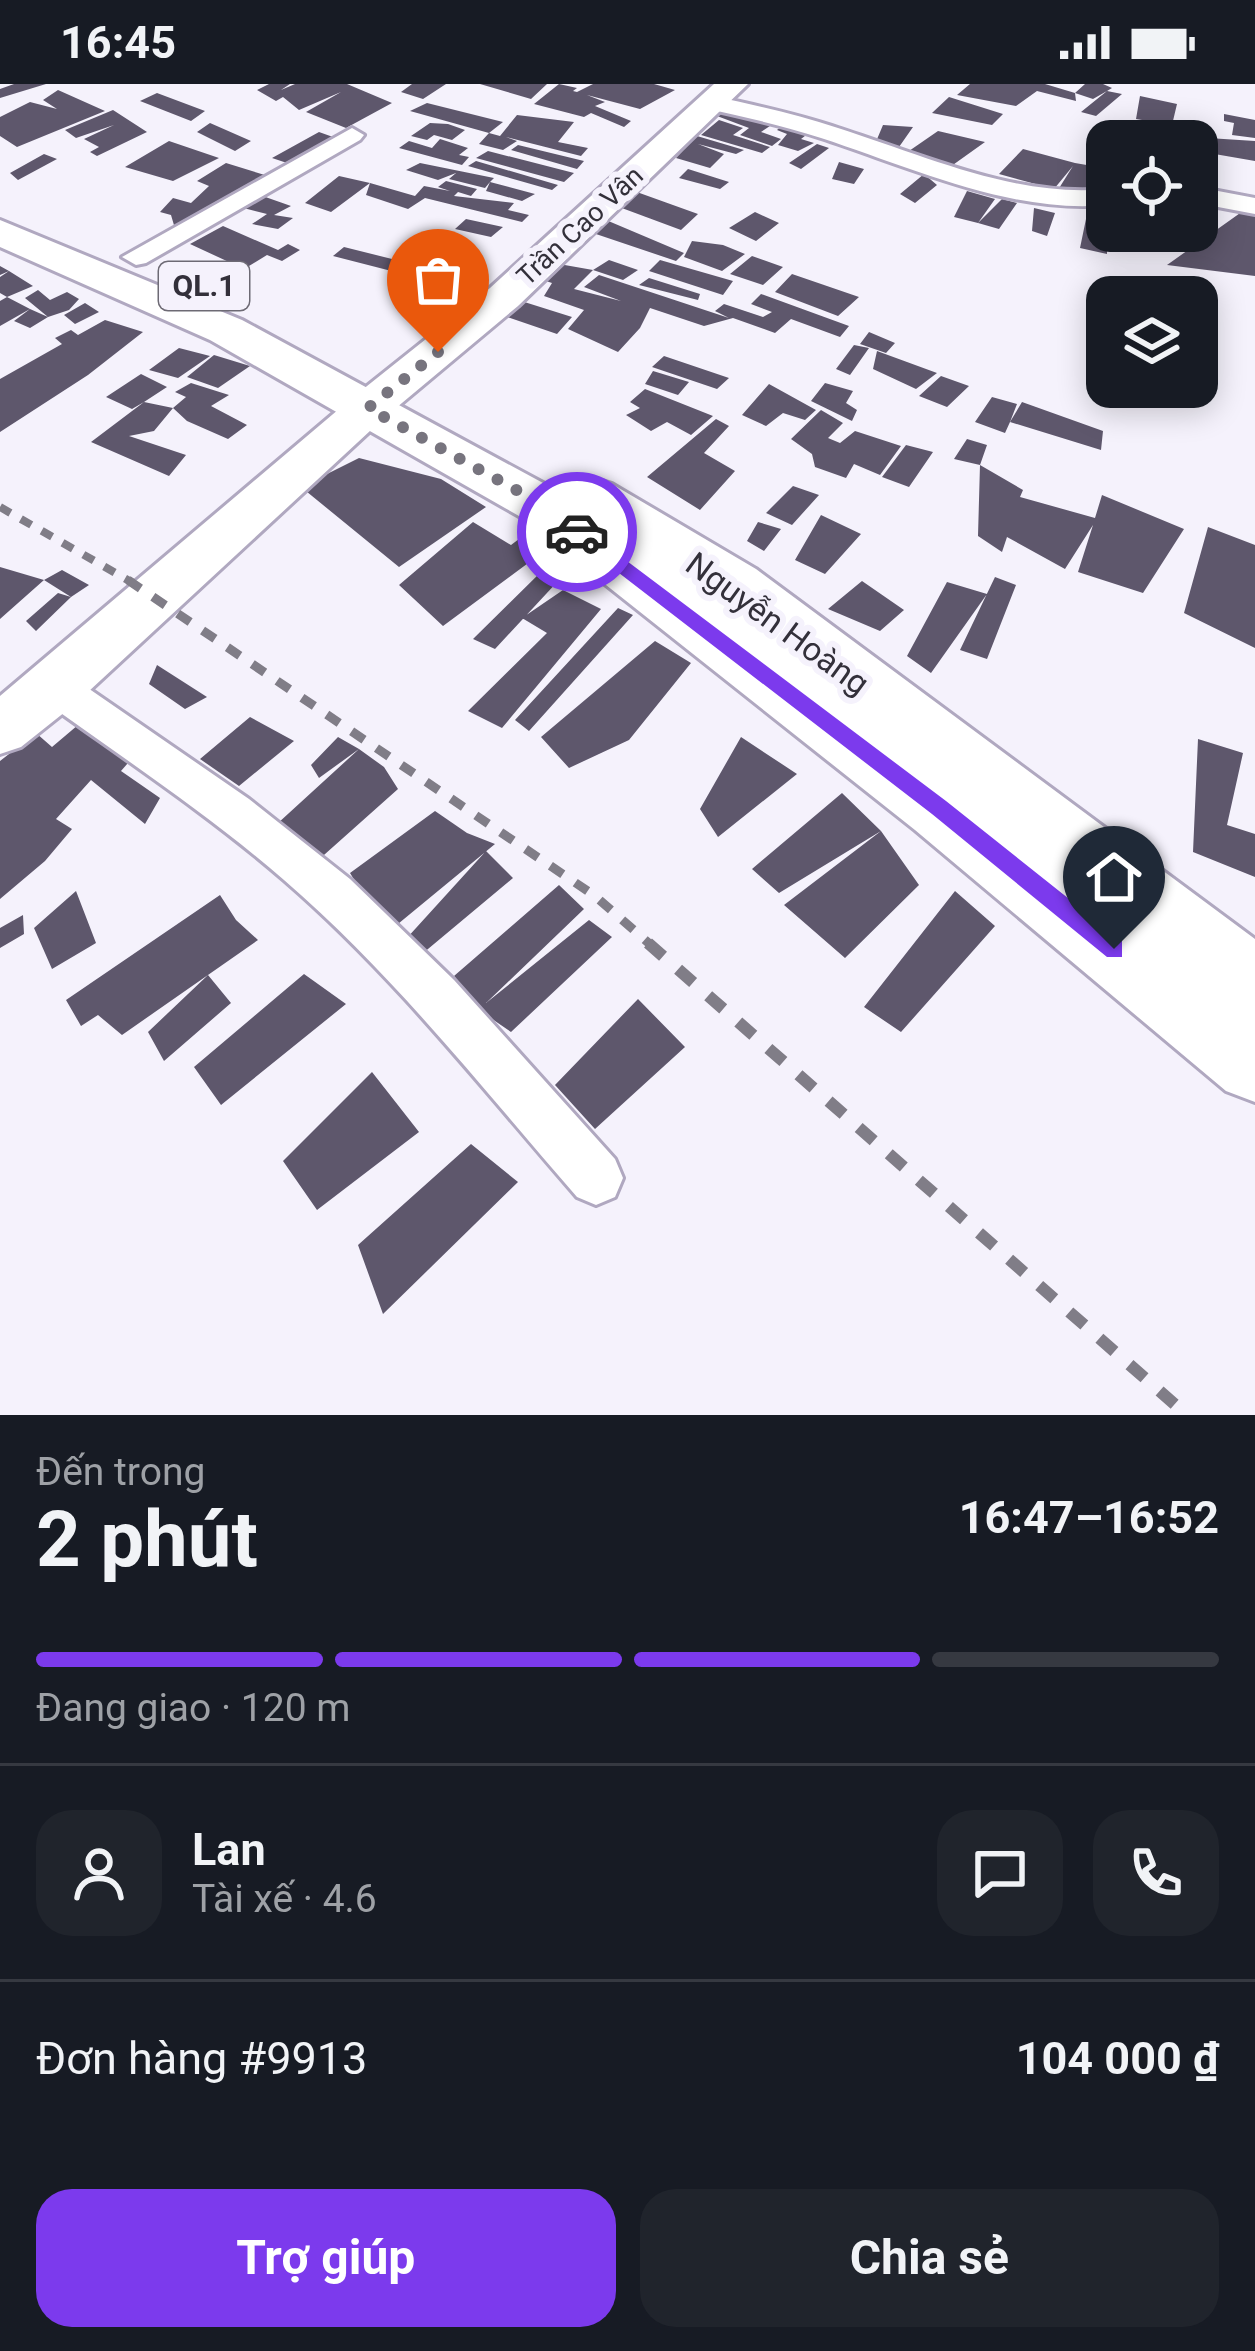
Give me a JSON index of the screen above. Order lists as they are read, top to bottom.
{
  "streets": {
    "highway": ["QL.1", "Nguyễn Hoàng"],
    "main road": ["Trần Cao Vân"]
  },
  "crossings": [
    ["Trần Cao Vân", "Nguyễn Hoàng"]
  ],
  "page": {
    "status": "16:45",
    "heading": ["2 phút", "Đến trong", "16:47–16:52"],
    "panel": [
      "Lan",
      "Tài xế · 4.6",
      "Đơn hàng #9913",
      "104 000 ₫"
    ],
    "bar": "Đang giao · 120 m",
    "buttons": ["Trợ giúp", "Chia sẻ"]
  }
}
